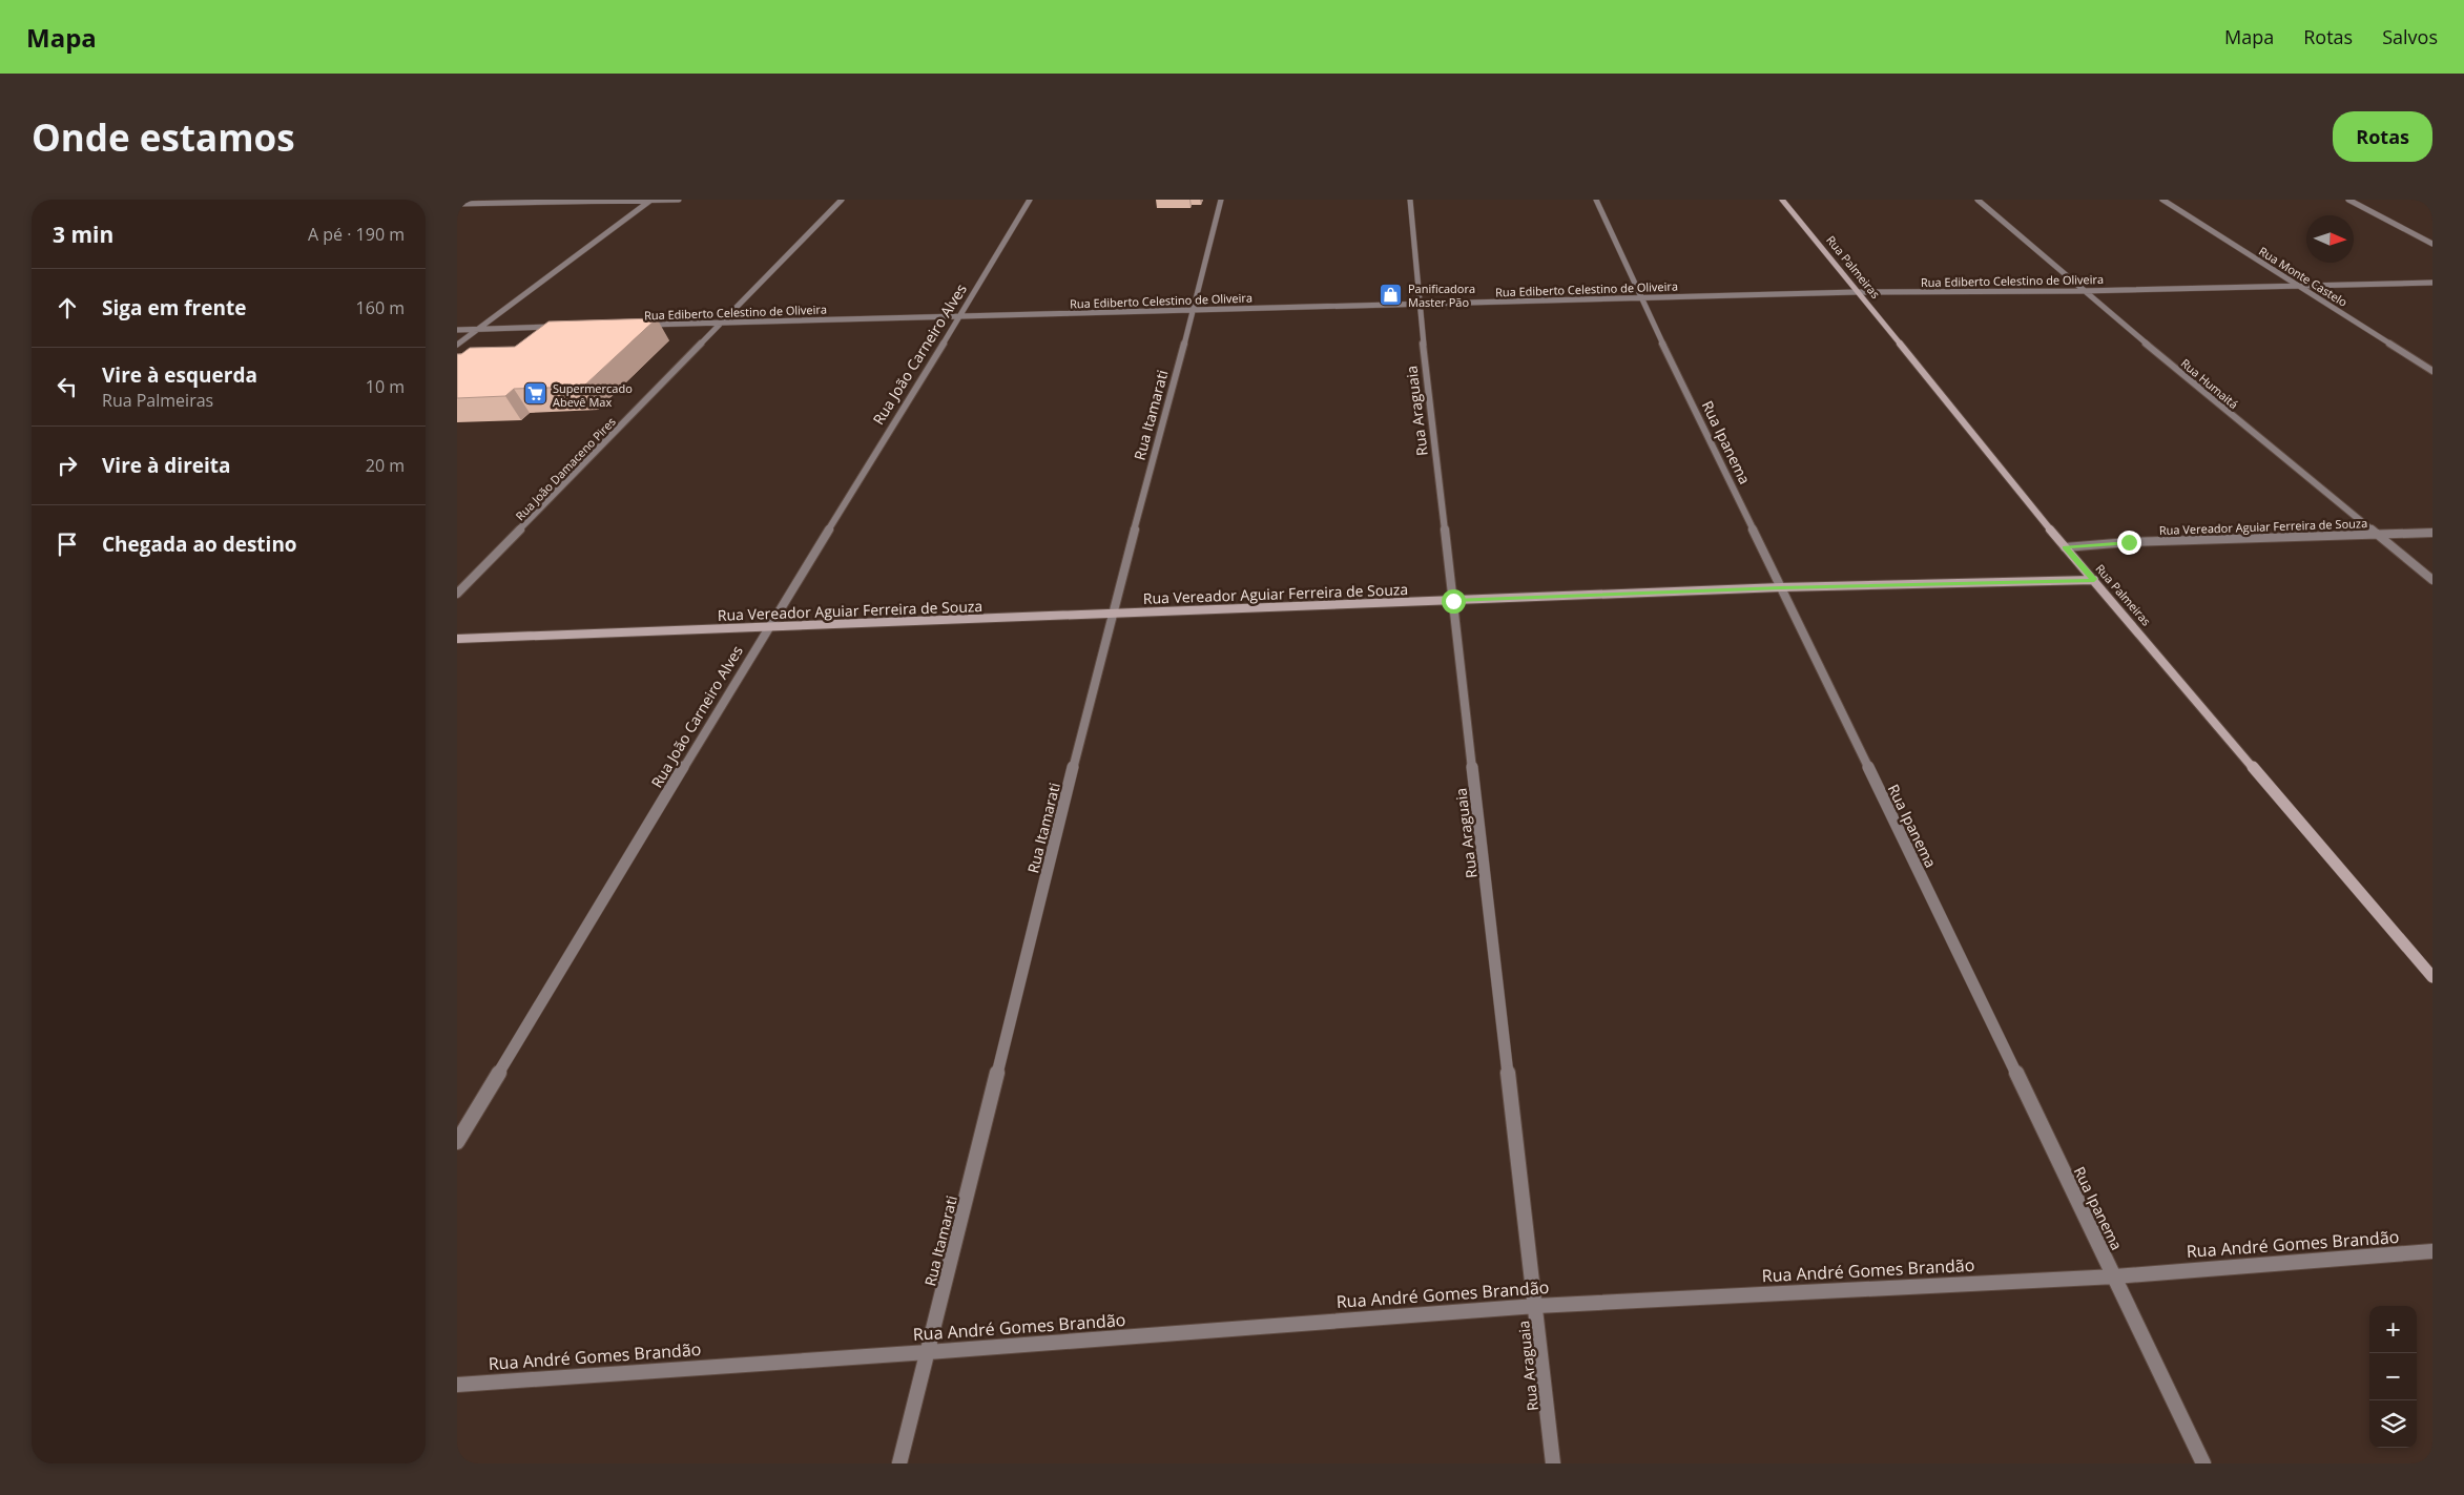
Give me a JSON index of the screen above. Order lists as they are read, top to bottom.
{
  "streets": {
    "street": [
      "Rua Palmeiras",
      "Rua Monte Castelo",
      "Rua Ediberto Celestino de Oliveira",
      "Rua João Carneiro Alves",
      "Rua Humaitá",
      "Rua Araguaia",
      "Rua Itamarati",
      "Rua Ipanema",
      "Rua João Damaceno Pires",
      "Rua Vereador Aguiar Ferreira de Souza",
      "Rua André Gomes Brandão"
    ]
  },
  "crossings": [
    ["Rua Palmeiras", "Rua Ediberto Celestino de Oliveira"],
    ["Rua Palmeiras", "Rua Vereador Aguiar Ferreira de Souza"],
    ["Rua Monte Castelo", "Rua Ediberto Celestino de Oliveira"],
    ["Rua Ediberto Celestino de Oliveira", "Rua João Carneiro Alves"],
    ["Rua Ediberto Celestino de Oliveira", "Rua Humaitá"],
    ["Rua Ediberto Celestino de Oliveira", "Rua Araguaia"],
    ["Rua Ediberto Celestino de Oliveira", "Rua Itamarati"],
    ["Rua Ediberto Celestino de Oliveira", "Rua Ipanema"],
    ["Rua Ediberto Celestino de Oliveira", "Rua João Damaceno Pires"],
    ["Rua João Carneiro Alves", "Rua Vereador Aguiar Ferreira de Souza"],
    ["Rua Humaitá", "Rua Vereador Aguiar Ferreira de Souza"],
    ["Rua Araguaia", "Rua Vereador Aguiar Ferreira de Souza"],
    ["Rua Araguaia", "Rua André Gomes Brandão"],
    ["Rua Itamarati", "Rua Vereador Aguiar Ferreira de Souza"],
    ["Rua Itamarati", "Rua André Gomes Brandão"],
    ["Rua Ipanema", "Rua Vereador Aguiar Ferreira de Souza"],
    ["Rua Ipanema", "Rua André Gomes Brandão"]
  ],
  "places": {
    "shop": ["Panificadora Master Pão"],
    "supermarket": ["Supermercado Abevê Max"]
  },
  "north": "right",
  "page": {
    "header": "Mapa",
    "nav": ["Mapa", "Rotas", "Salvos"],
    "buttons": "Rotas",
    "title": "Onde estamos",
    "heading": ["3 min", "A pé · 190 m"],
    "list": [
      ["Siga em frente", "160 m"],
      ["Vire à esquerda", "Rua Palmeiras", "10 m"],
      ["Vire à direita", "20 m"],
      "Chegada ao destino"
    ],
    "map_buttons": ["+", "−"]
  }
}
